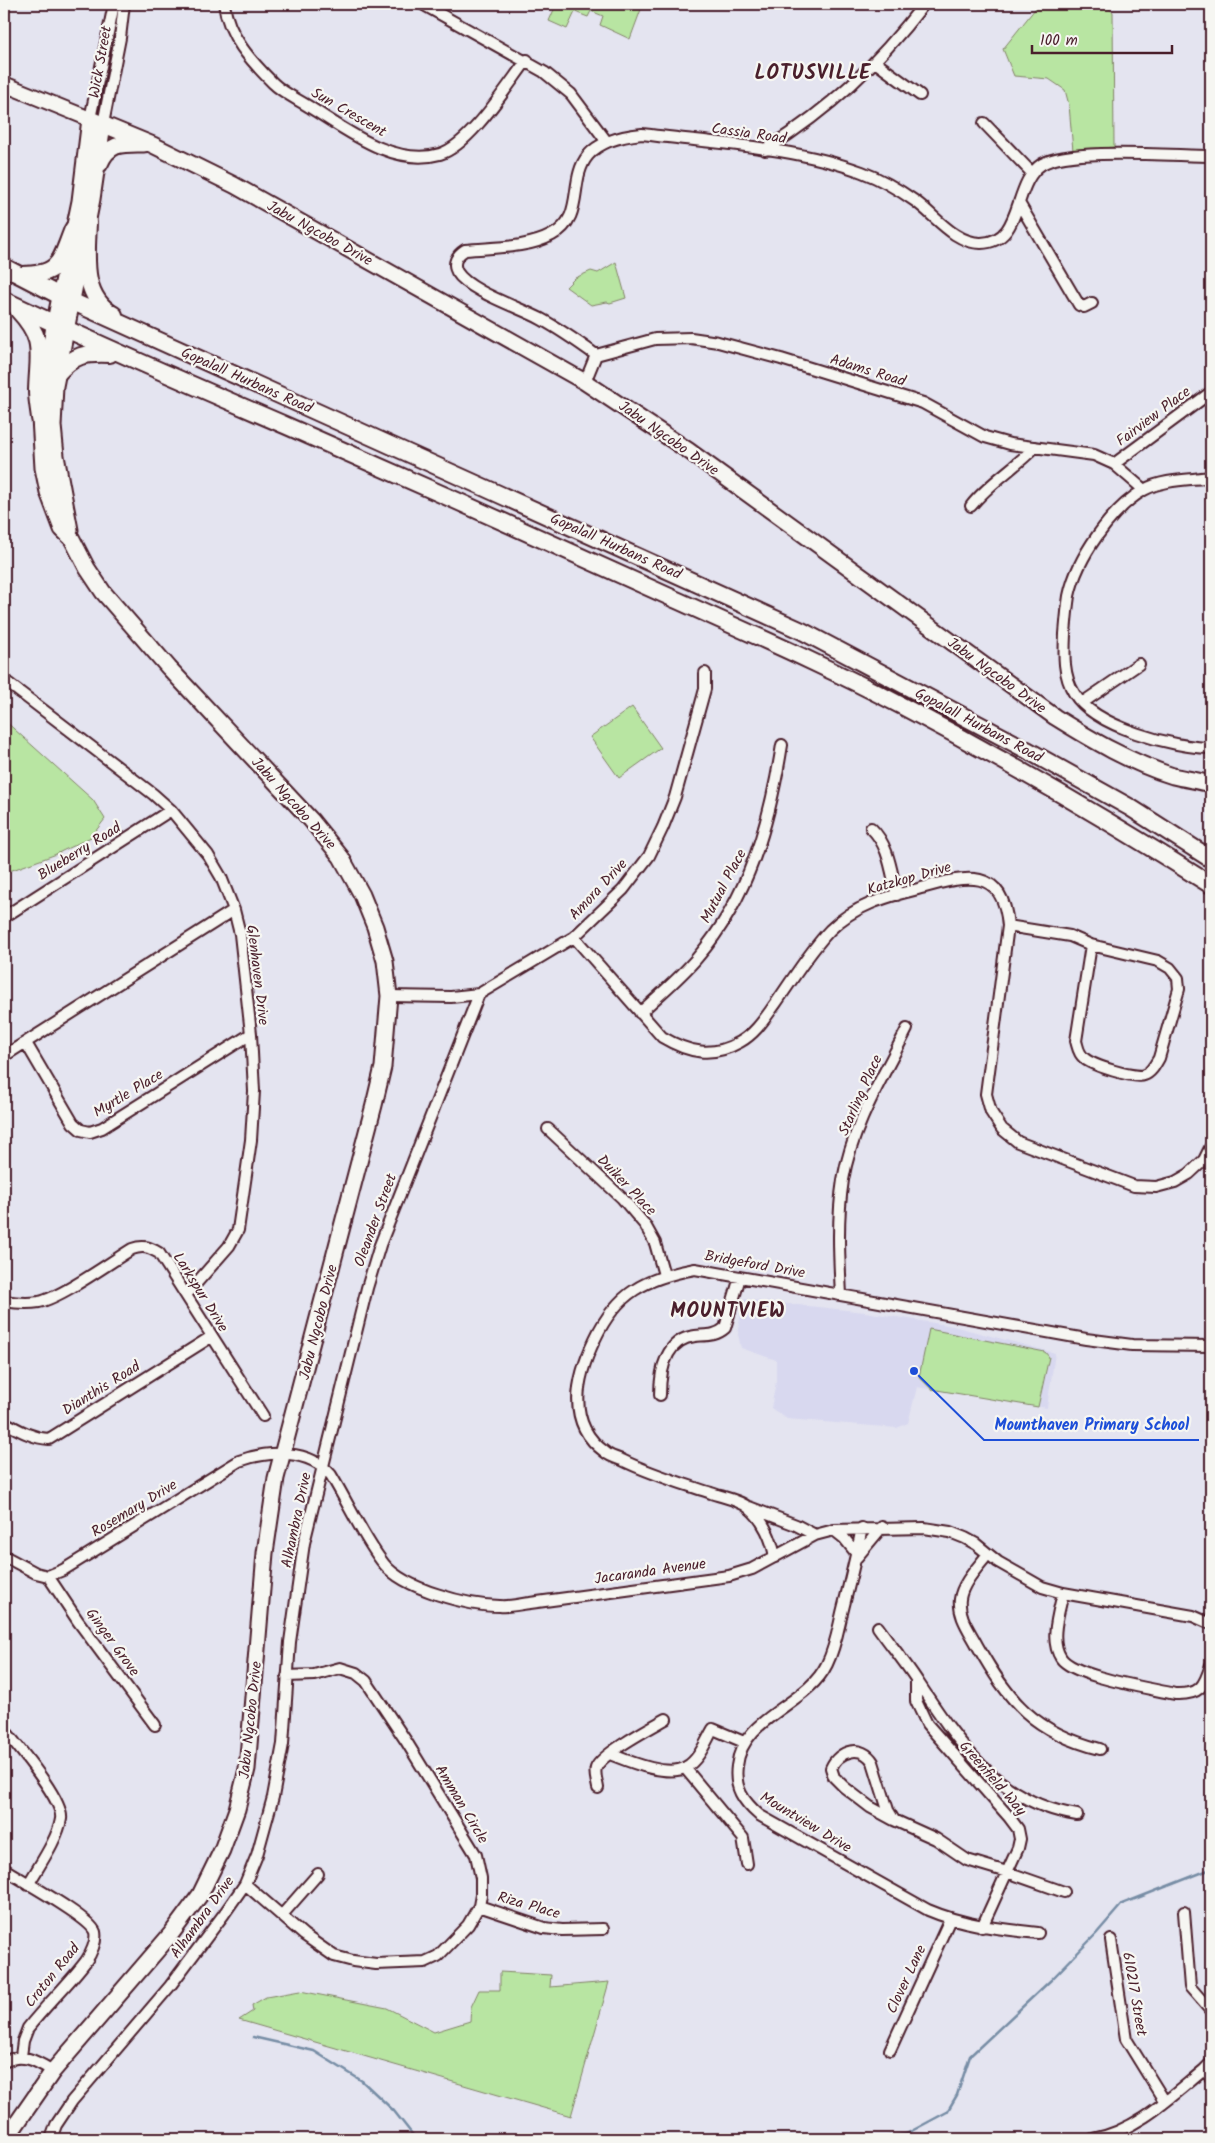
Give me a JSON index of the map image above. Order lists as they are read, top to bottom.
{
  "streets": {
    "main road": ["Jabu Ngcobo Drive", "Gopalall Hurbans Road"],
    "street": [
      "Wick Street",
      "Sun Crescent",
      "Cassia Road",
      "Adams Road",
      "Fairview Place",
      "Blueberry Road",
      "Katzkop Drive",
      "Mutual Place",
      "Amora Drive",
      "Glenhaven Drive",
      "Myrtle Place",
      "Starling Place",
      "Duiker Place",
      "Oleander Street",
      "Bridgeford Drive",
      "Larkspur Drive",
      "Dianthis Road",
      "Rosemary Drive",
      "Alhambra Drive",
      "Jacaranda Avenue",
      "Ginger Grove",
      "Greenfield Way",
      "Amman Circle",
      "Mountview Drive",
      "Riza Place",
      "Croton Road",
      "Clover Lane",
      "610217 Street"
    ]
  },
  "crossings": [
    ["Wick Street", "Jabu Ngcobo Drive"],
    ["Cassia Road", "Adams Road"],
    ["Jabu Ngcobo Drive", "Gopalall Hurbans Road"],
    ["Jabu Ngcobo Drive", "Amora Drive"],
    ["Jabu Ngcobo Drive", "Rosemary Drive"],
    ["Adams Road", "Fairview Place"],
    ["Blueberry Road", "Glenhaven Drive"],
    ["Katzkop Drive", "Mutual Place"],
    ["Katzkop Drive", "Amora Drive"],
    ["Amora Drive", "Oleander Street"],
    ["Glenhaven Drive", "Myrtle Place"],
    ["Glenhaven Drive", "Larkspur Drive"],
    ["Starling Place", "Bridgeford Drive"],
    ["Duiker Place", "Bridgeford Drive"],
    ["Oleander Street", "Alhambra Drive"],
    ["Oleander Street", "Jacaranda Avenue"],
    ["Bridgeford Drive", "Jacaranda Avenue"],
    ["Larkspur Drive", "Dianthis Road"],
    ["Rosemary Drive", "Ginger Grove"],
    ["Alhambra Drive", "Jacaranda Avenue"],
    ["Alhambra Drive", "Amman Circle"],
    ["Jacaranda Avenue", "Mountview Drive"],
    ["Greenfield Way", "Mountview Drive"],
    ["Amman Circle", "Riza Place"],
    ["Mountview Drive", "Clover Lane"]
  ],
  "districts": ["LOTUSVILLE", "MOUNTVIEW"],
  "places": ["Mounthaven Primary School"],
  "scale_bar": "100 m"
}
